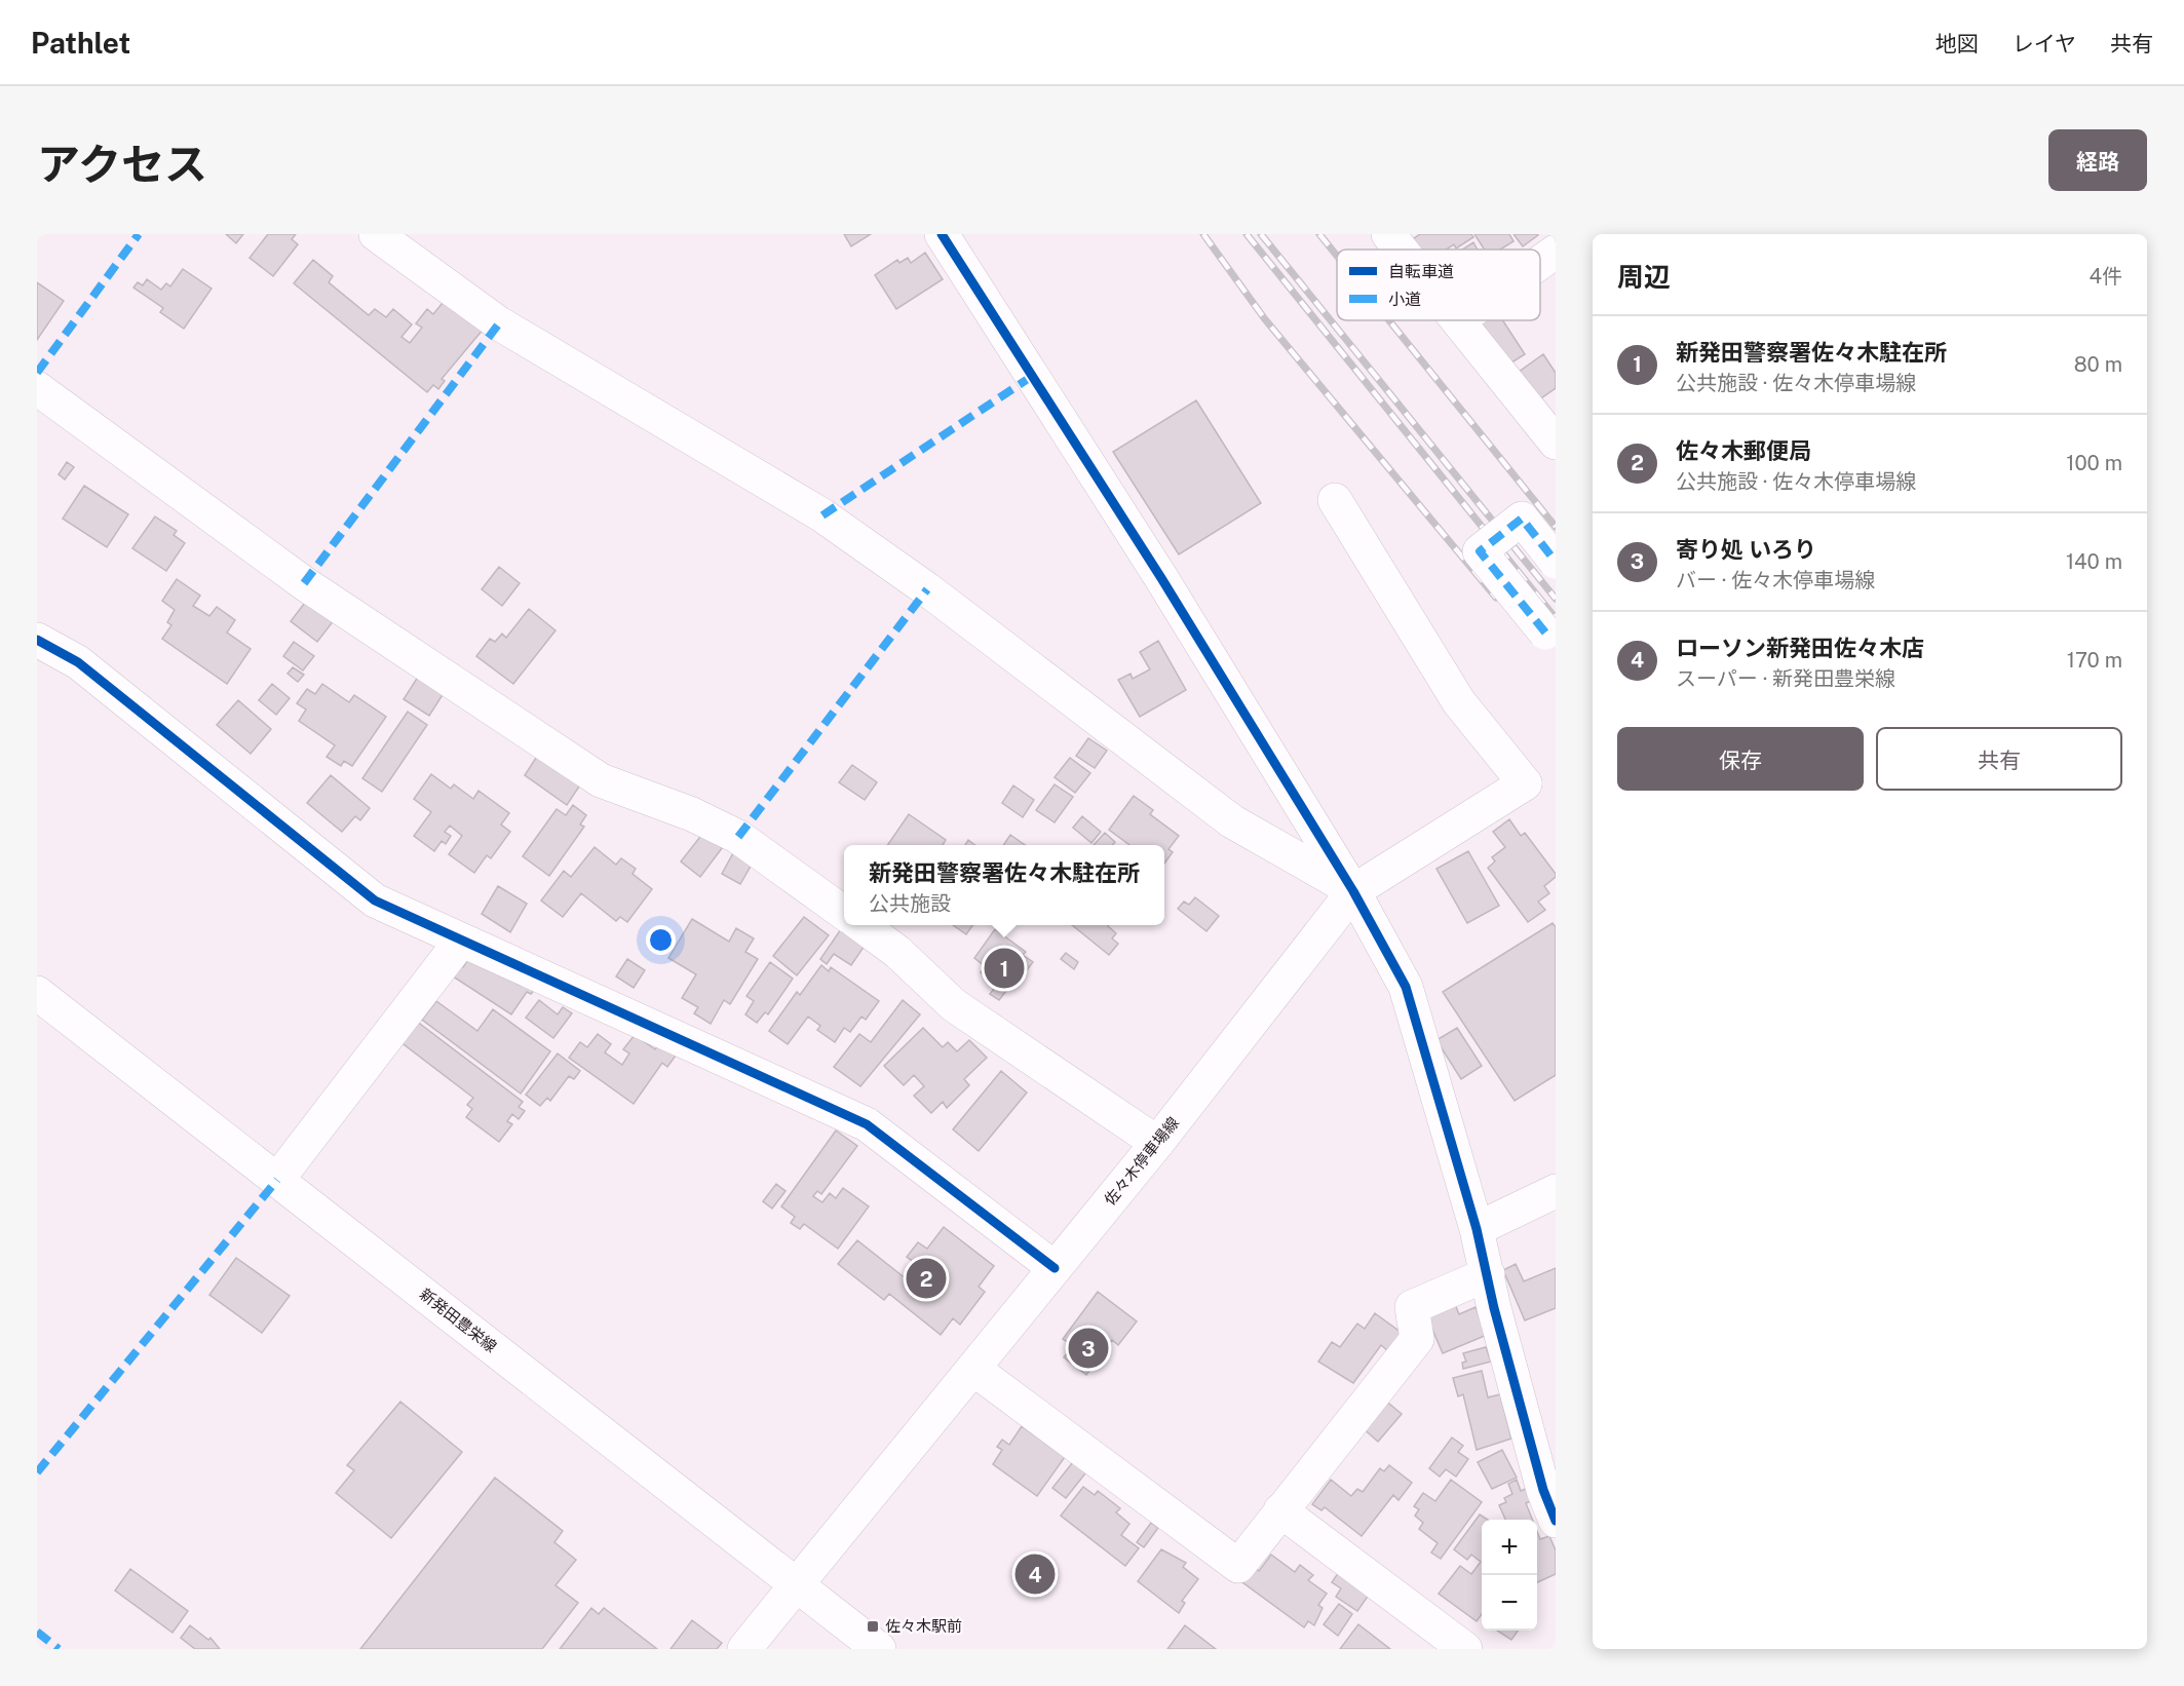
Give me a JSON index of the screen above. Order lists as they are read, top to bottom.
{
  "streets": {
    "street": ["佐々木停車場線", "新発田豊栄線"]
  },
  "crossings": [
    ["佐々木停車場線", "新発田豊栄線"]
  ],
  "places": {
    "transit": ["佐々木駅前"]
  },
  "legend": ["自転車道", "小道"],
  "page": {
    "header": "Pathlet",
    "nav": ["地図", "レイヤ", "共有"],
    "title": "アクセス",
    "buttons": [
      "経路",
      ["保存", "共有"]
    ],
    "heading": ["周辺", "4件"],
    "list": [
      {
        "mark": "1",
        "name": "新発田警察署佐々木駐在所",
        "note": "公共施設 · 佐々木停車場線",
        "value": "80 m"
      },
      {
        "mark": "2",
        "name": "佐々木郵便局",
        "note": "公共施設 · 佐々木停車場線",
        "value": "100 m"
      },
      {
        "mark": "3",
        "name": "寄り処 いろり",
        "note": "バー · 佐々木停車場線",
        "value": "140 m"
      },
      {
        "mark": "4",
        "name": "ローソン新発田佐々木店",
        "note": "スーパー · 新発田豊栄線",
        "value": "170 m"
      }
    ],
    "popup": ["新発田警察署佐々木駐在所", "公共施設"],
    "pins": [
      "1",
      "2",
      "3",
      "4"
    ],
    "map_buttons": ["+", "−"]
  }
}
